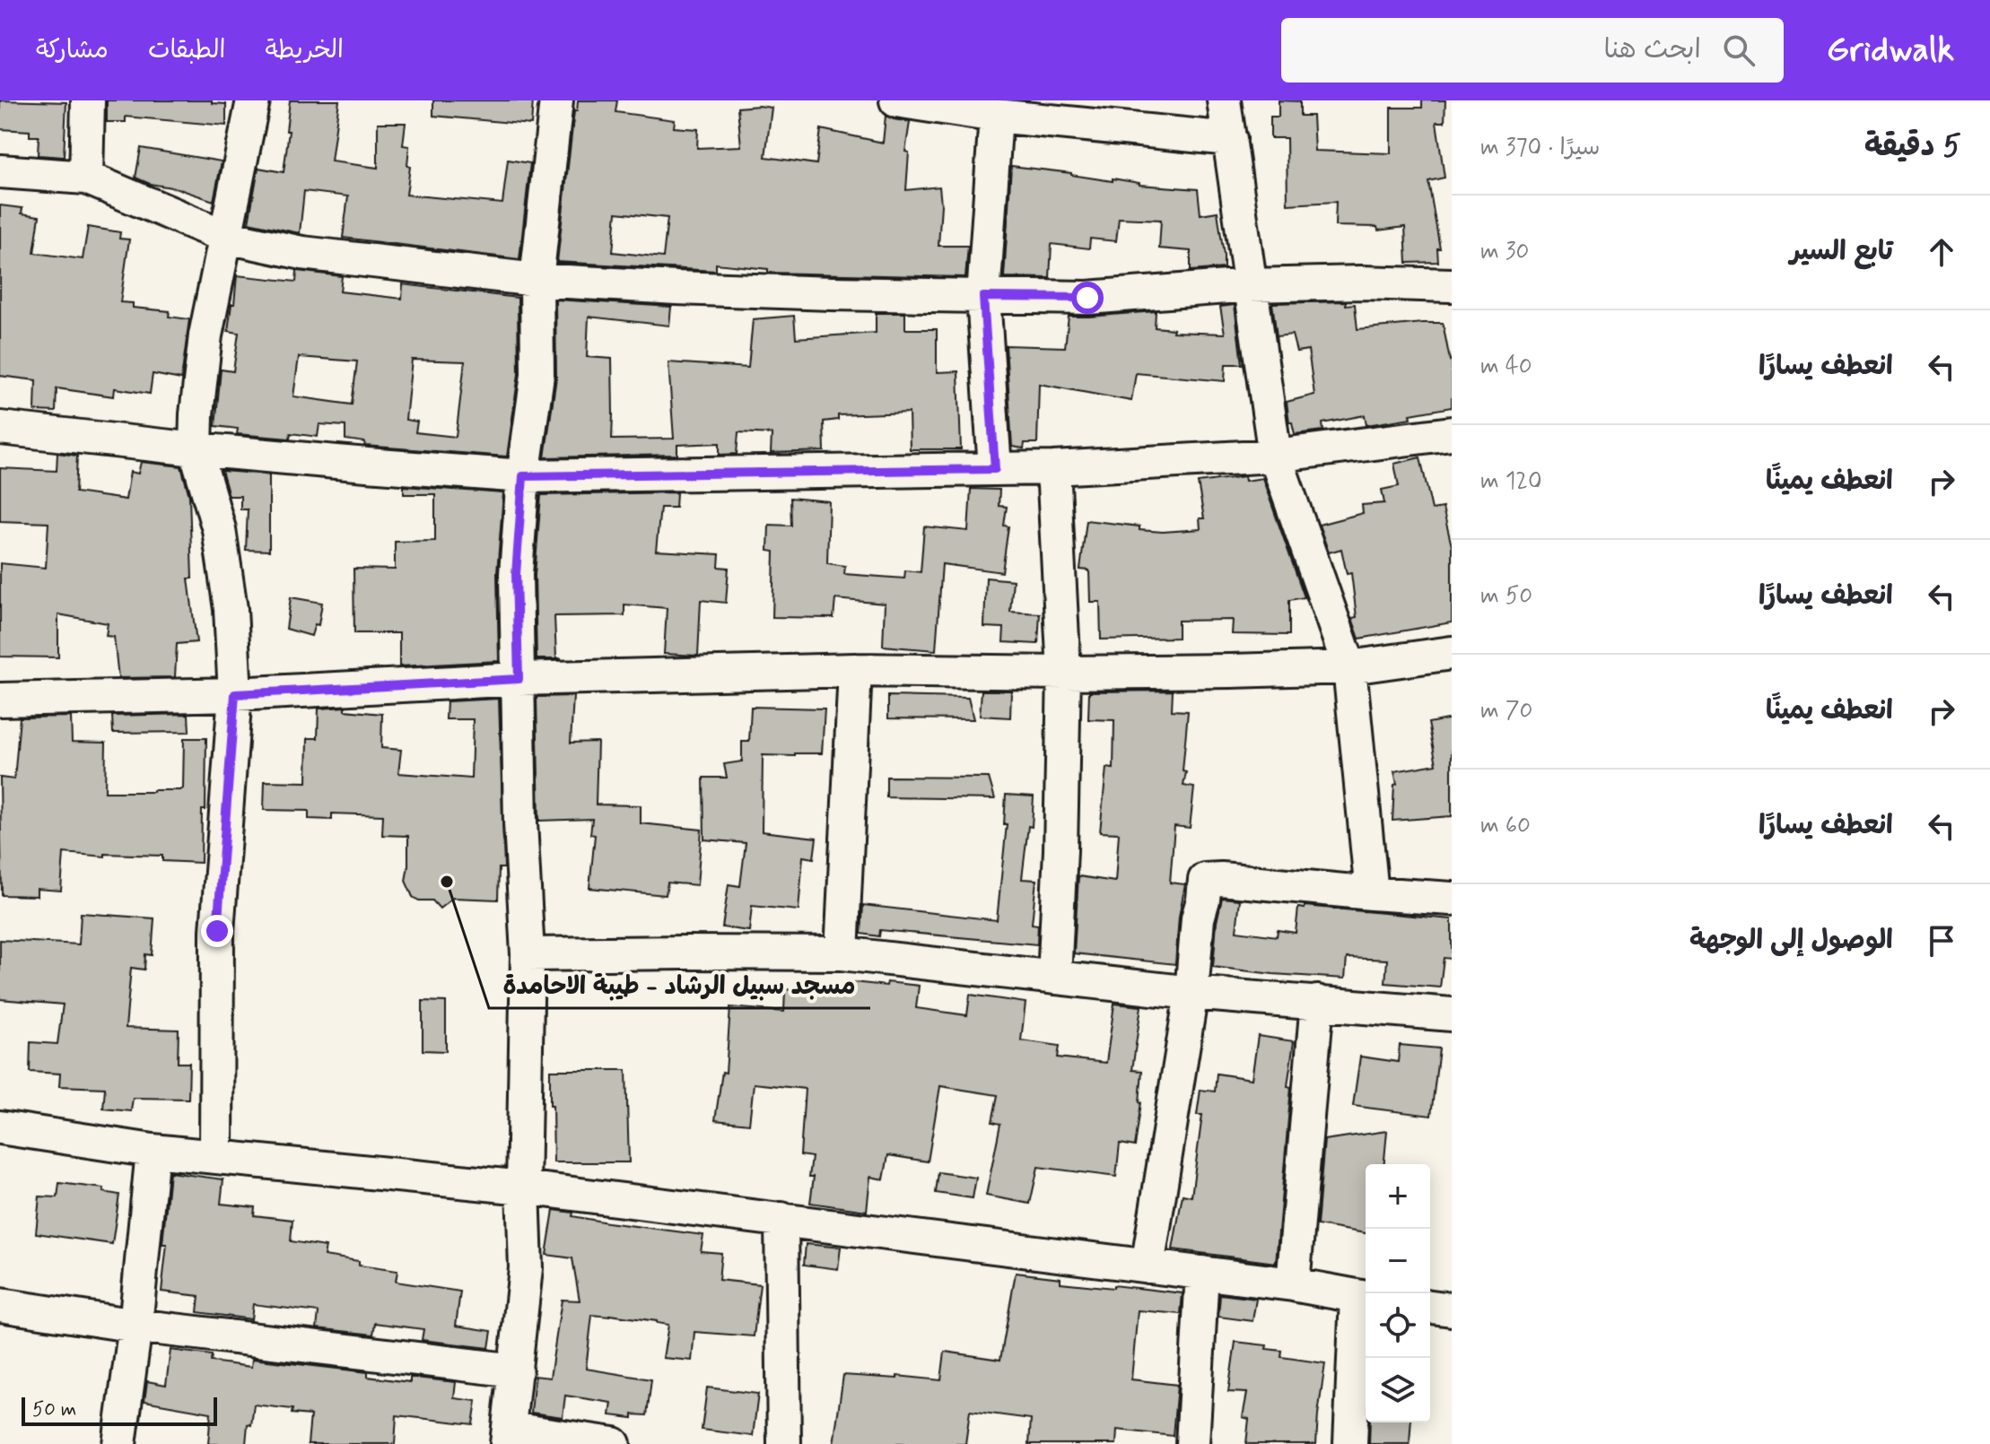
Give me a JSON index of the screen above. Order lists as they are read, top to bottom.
{
  "places": ["مسجد سبيل الرشاد - طيبة الاحامدة"],
  "scale_bar": "50 m",
  "page": {
    "header": "Gridwalk",
    "search": "ابحث هنا",
    "nav": ["الخريطة", "الطبقات", "مشاركة"],
    "heading": ["5 دقيقة", "سيرًا · 370 m"],
    "list": [
      ["تابع السير", "30 m"],
      ["انعطف يسارًا", "40 m"],
      ["انعطف يمينًا", "120 m"],
      ["انعطف يسارًا", "50 m"],
      ["انعطف يمينًا", "70 m"],
      ["انعطف يسارًا", "60 m"],
      "الوصول إلى الوجهة"
    ],
    "map_buttons": ["+", "−"],
    "scale": "50 m"
  }
}
